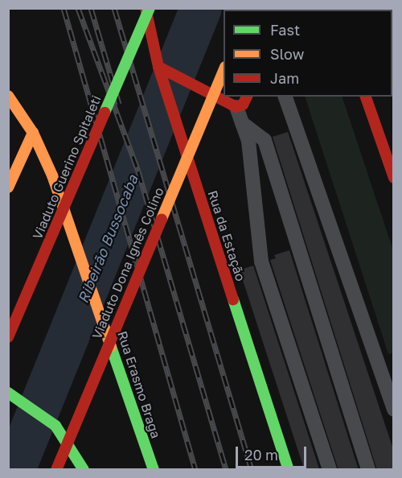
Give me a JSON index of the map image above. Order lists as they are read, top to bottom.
{
  "streets": {
    "main road": [
      "Viaduto Guerino Spitaleti",
      "Rua da Estação",
      "Viaduto Dona Ignês Colino",
      "Rua Erasmo Braga"
    ]
  },
  "crossings": [
    ["Viaduto Guerino Spitaleti", "Rua da Estação"]
  ],
  "water": ["Ribeirão Bussocaba"],
  "legend": ["Fast", "Slow", "Jam"],
  "scale_bar": "20 m"
}
